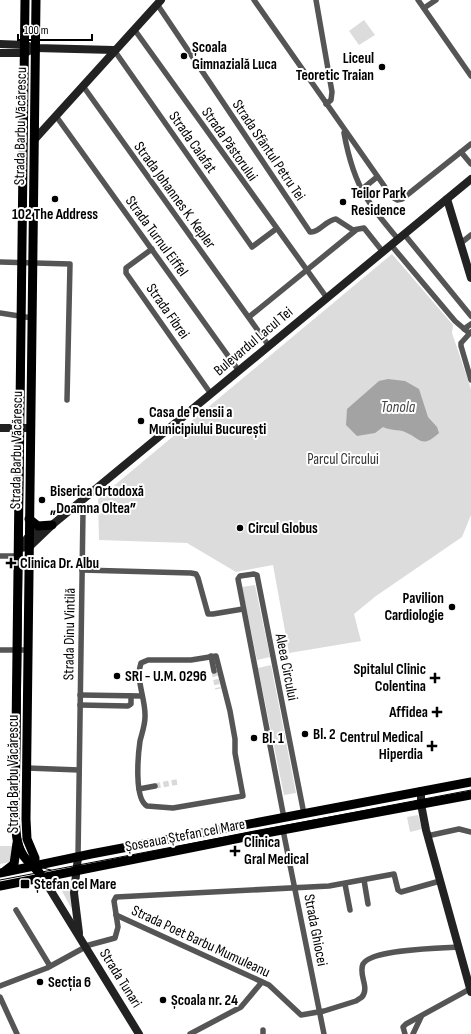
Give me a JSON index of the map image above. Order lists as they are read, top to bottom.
{
  "streets": {
    "main road": ["Strada Barbu Văcărescu", "Șoseaua Ștefan cel Mare", "Strada Tunari"],
    "street": [
      "Strada Calafat",
      "Strada Păstorului",
      "Strada Sfântul Petru Tei",
      "Strada Johannes K. Kepler",
      "Strada Turnul Eiffel",
      "Strada Fibrei",
      "Bulevardul Lacul Tei",
      "Strada Dinu Vintilă",
      "Aleea Circului",
      "Strada Ghiocei",
      "Strada Poet Barbu Mumuleanu"
    ]
  },
  "crossings": [
    ["Strada Barbu Văcărescu", "Bulevardul Lacul Tei"],
    ["Strada Barbu Văcărescu", "Șoseaua Ștefan cel Mare"],
    ["Strada Barbu Văcărescu", "Strada Tunari"],
    ["Strada Calafat", "Strada Păstorului"],
    ["Strada Păstorului", "Bulevardul Lacul Tei"],
    ["Strada Sfântul Petru Tei", "Bulevardul Lacul Tei"],
    ["Strada Johannes K. Kepler", "Bulevardul Lacul Tei"],
    ["Strada Turnul Eiffel", "Strada Fibrei"],
    ["Strada Turnul Eiffel", "Bulevardul Lacul Tei"],
    ["Strada Fibrei", "Bulevardul Lacul Tei"],
    ["Bulevardul Lacul Tei", "Strada Dinu Vintilă"],
    ["Strada Dinu Vintilă", "Șoseaua Ștefan cel Mare"],
    ["Strada Dinu Vintilă", "Strada Tunari"],
    ["Aleea Circului", "Șoseaua Ștefan cel Mare"],
    ["Șoseaua Ștefan cel Mare", "Strada Ghiocei"],
    ["Șoseaua Ștefan cel Mare", "Strada Tunari"],
    ["Strada Ghiocei", "Strada Poet Barbu Mumuleanu"],
    ["Strada Poet Barbu Mumuleanu", "Strada Tunari"]
  ],
  "water": ["Tonola"],
  "parks": ["Parcul Circului"],
  "places": {
    "other": [
      "Școala Gimnazială Luca",
      "Liceul Teoretic Traian",
      "102 The Address",
      "Teilor Park Residence",
      "Casa de Pensii a Municipiului București",
      "Biserica Ortodoxă „Doamna Oltea”",
      "Circul Globus",
      "Pavilion Cardiologie",
      "SRI - U.M. 0296",
      "Bl. 2",
      "Bl. 1",
      "Secția 6",
      "Școala nr. 24"
    ],
    "health": [
      "Clinica Dr. Albu",
      "Spitalul Clinic Colentina",
      "Affidea",
      "Centrul Medical Hiperdia",
      "Clinica Gral Medical"
    ],
    "transit": ["Ștefan cel Mare"]
  },
  "scale_bar": "100 m"
}
